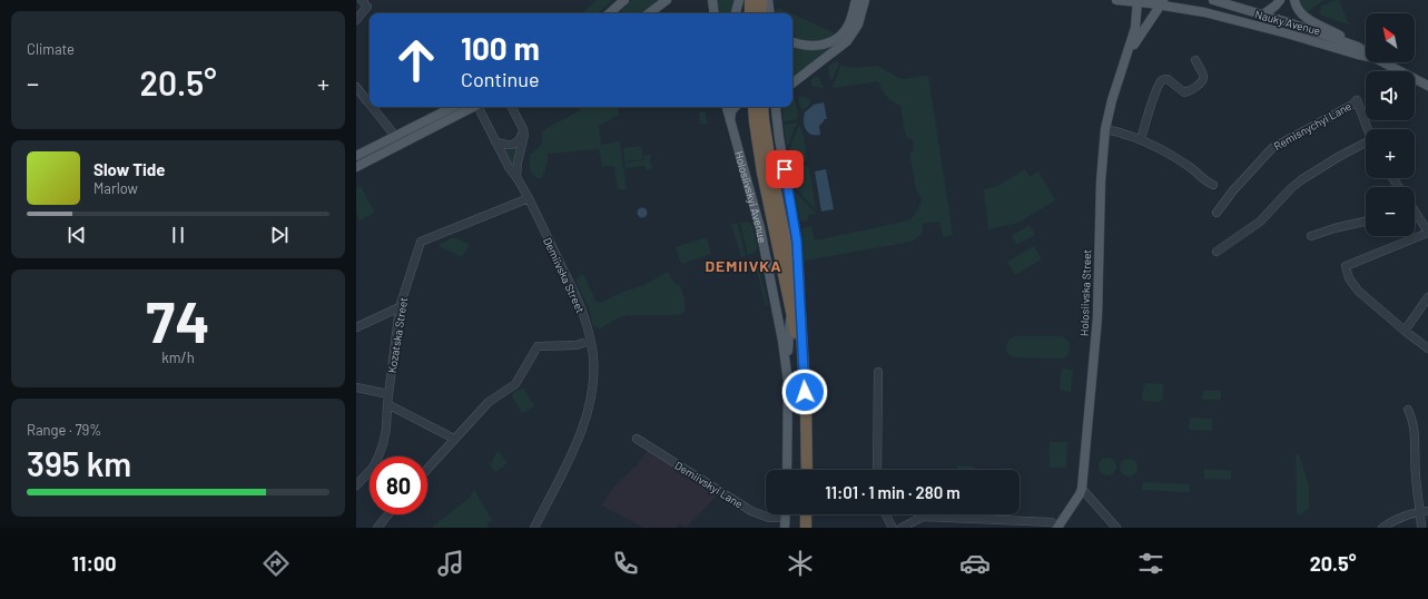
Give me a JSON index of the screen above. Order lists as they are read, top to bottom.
{
  "streets": {
    "highway": ["Holosiivskyi Avenue"],
    "main road": ["Nauky Avenue", "Holosiivska Street"],
    "street": [
      "Remisnychyi Lane",
      "Demiivska Street",
      "Kozatska Street",
      "Demiivskyi Lane"
    ]
  },
  "crossings": [
    ["Nauky Avenue", "Holosiivska Street"],
    ["Demiivska Street", "Kozatska Street"]
  ],
  "districts": ["DEMIIVKA"],
  "north": "top left",
  "page": {
    "tile": [
      "Climate",
      ["74", "km/h"],
      ["Range · 79%", "395 km"]
    ],
    "map_buttons": ["+", "−"],
    "turn": ["100 m", "Continue"],
    "heat": ["−", "20.5°", "+"],
    "song": ["Slow Tide", "Marlow"],
    "limit": "80",
    "trip": "11:01 · 1 min · 280 m",
    "tabs": ["11:00", "20.5°"]
  }
}
